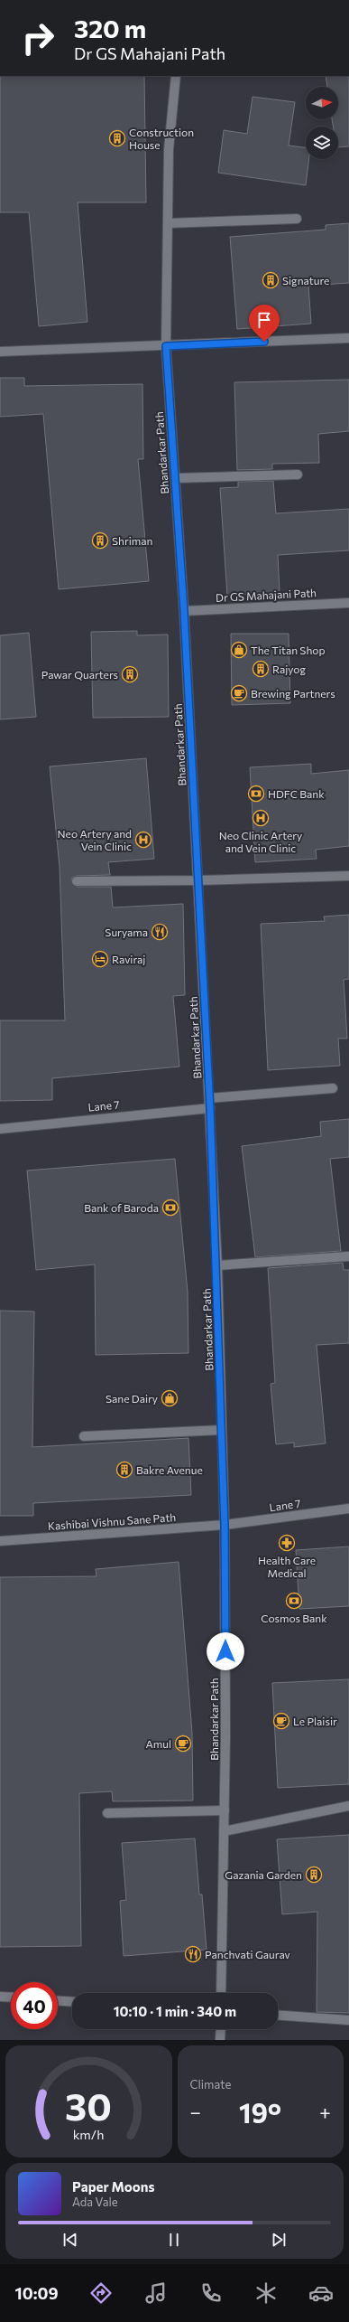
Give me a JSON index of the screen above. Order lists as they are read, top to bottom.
{
  "streets": {
    "street": [
      "Bhandarkar Path",
      "Dr GS Mahajani Path",
      "Lane 7",
      "Kashibai Vishnu Sane Path"
    ]
  },
  "crossings": [
    ["Bhandarkar Path", "Dr GS Mahajani Path"],
    ["Bhandarkar Path", "Lane 7"],
    ["Bhandarkar Path", "Kashibai Vishnu Sane Path"],
    ["Lane 7", "Kashibai Vishnu Sane Path"]
  ],
  "places": {
    "building": [
      "Construction House",
      "Signature",
      "Shriman",
      "Rajyog",
      "Pawar Quarters",
      "Bakre Avenue",
      "Gazania Garden"
    ],
    "shop": ["The Titan Shop", "Sane Dairy"],
    "cafe": ["Brewing Partners", "Le Plaisir", "Amul"],
    "bank": ["HDFC Bank", "Bank of Baroda", "Cosmos Bank"],
    "hospital": ["Neo Clinic Artery and Vein Clinic", "Neo Artery and Vein Clinic"],
    "restaurant": ["Suryama", "Panchvati Gaurav"],
    "hotel": ["Raviraj"],
    "pharmacy": ["Health Care Medical"]
  },
  "north": "right",
  "page": {
    "turn": ["320 m", "Dr GS Mahajani Path"],
    "limit": "40",
    "trip": "10:10 · 1 min · 340 m",
    "tile": "Climate",
    "heat": ["−", "19°", "+"],
    "song": ["Paper Moons", "Ada Vale"],
    "tabs": "10:09",
    "gauge": ["30", "km/h"]
  }
}
